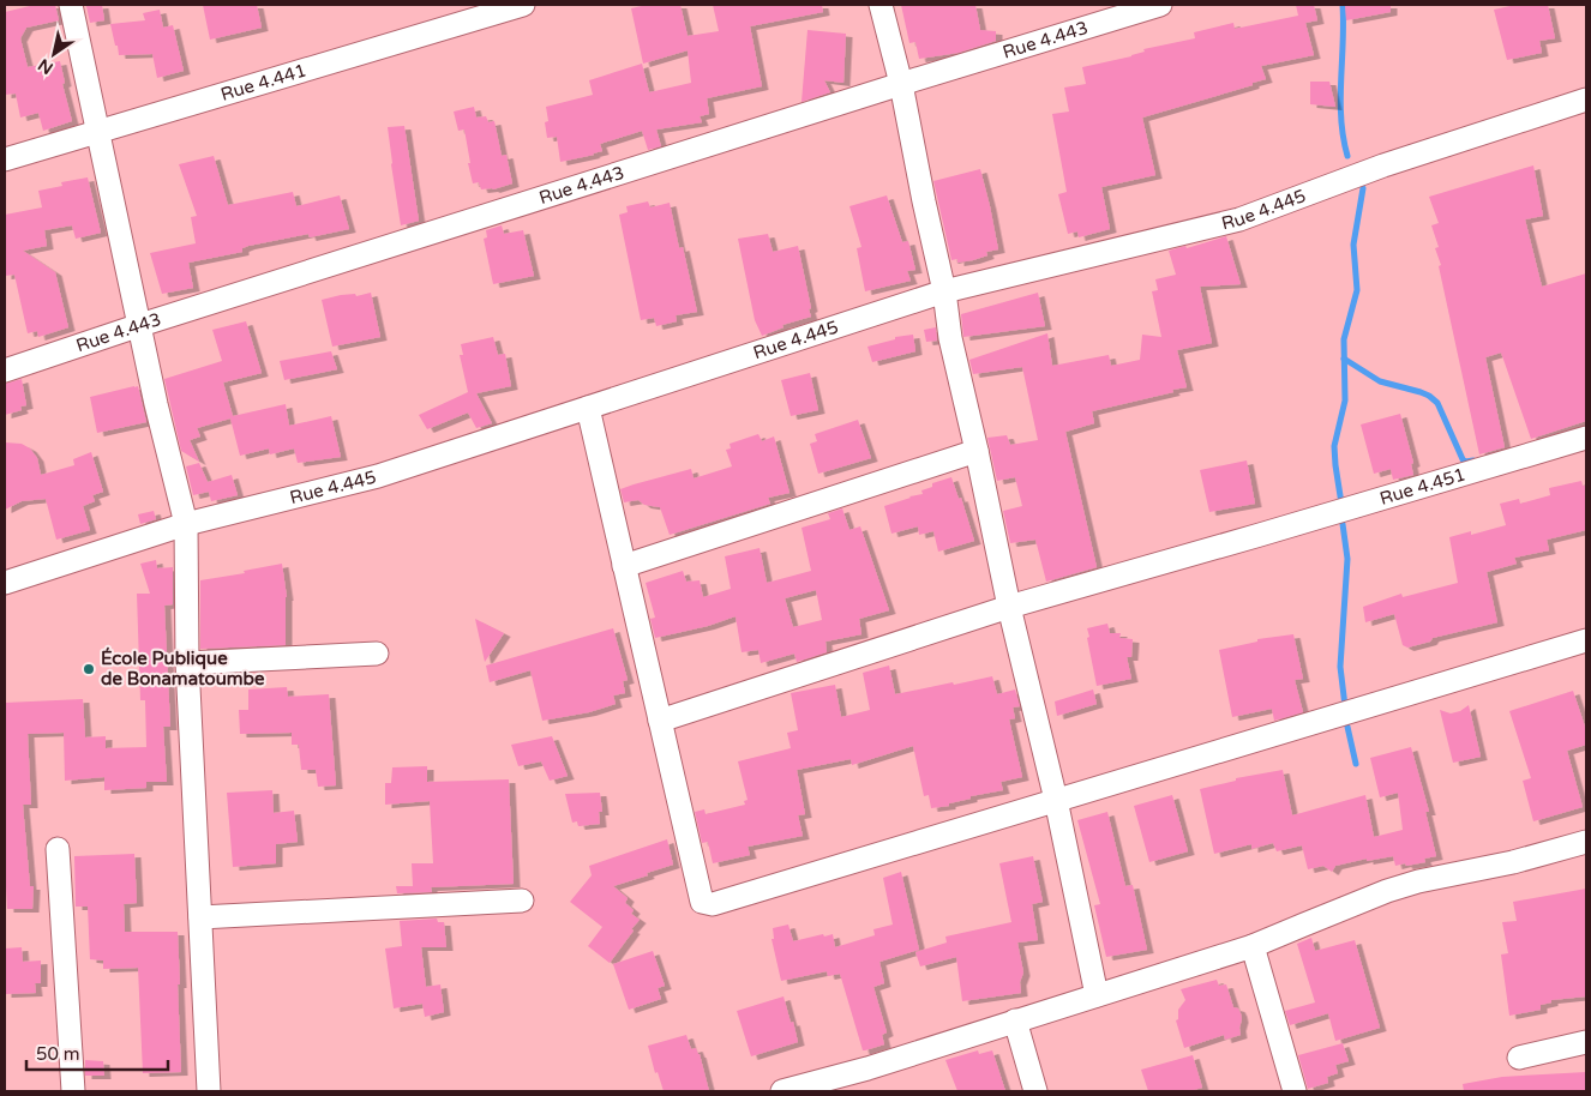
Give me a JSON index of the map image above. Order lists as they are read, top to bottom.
{
  "streets": {
    "street": [
      "Rue 4.443",
      "Rue 4.441",
      "Rue 4.445",
      "Rue 4.451"
    ]
  },
  "places": ["École Publique de Bonamatoumbe"],
  "scale_bar": "50 m",
  "north": "bottom left"
}
